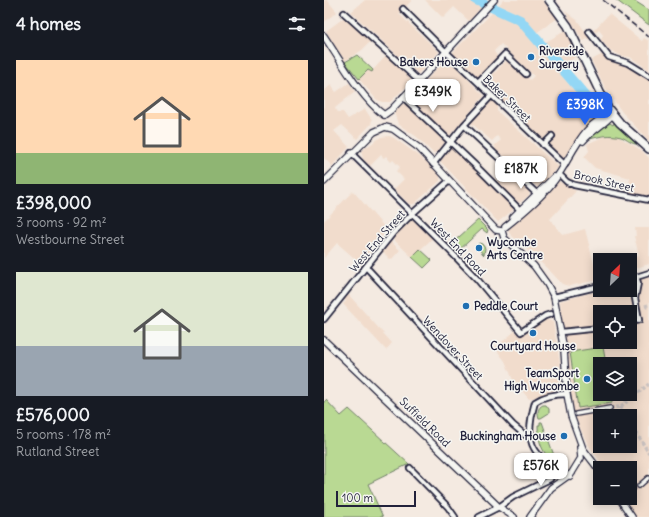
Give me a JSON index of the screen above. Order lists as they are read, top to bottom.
{
  "streets": {
    "street": [
      "Baker Street",
      "Brook Street",
      "West End Street",
      "West End Road",
      "Wendover Street",
      "Suffield Road"
    ]
  },
  "crossings": [
    ["West End Street", "West End Road"],
    ["West End Street", "Wendover Street"]
  ],
  "places": [
    "Riverside Surgery",
    "Bakers House",
    "Wycombe Arts Centre",
    "Peddle Court",
    "Courtyard House",
    "TeamSport High Wycombe",
    "Buckingham House"
  ],
  "scale_bar": "100 m",
  "north": "top right",
  "page": {
    "heading": "4 homes",
    "list": [
      {
        "name": "£398,000",
        "note": "3 rooms · 92 m² · Westbourne Street"
      },
      {
        "name": "£576,000",
        "note": "5 rooms · 178 m² · Rutland Street"
      }
    ],
    "price": [
      "£349K",
      "£398K",
      "£187K",
      "£576K"
    ],
    "map_buttons": ["+", "−"],
    "scale": "100 m"
  }
}
